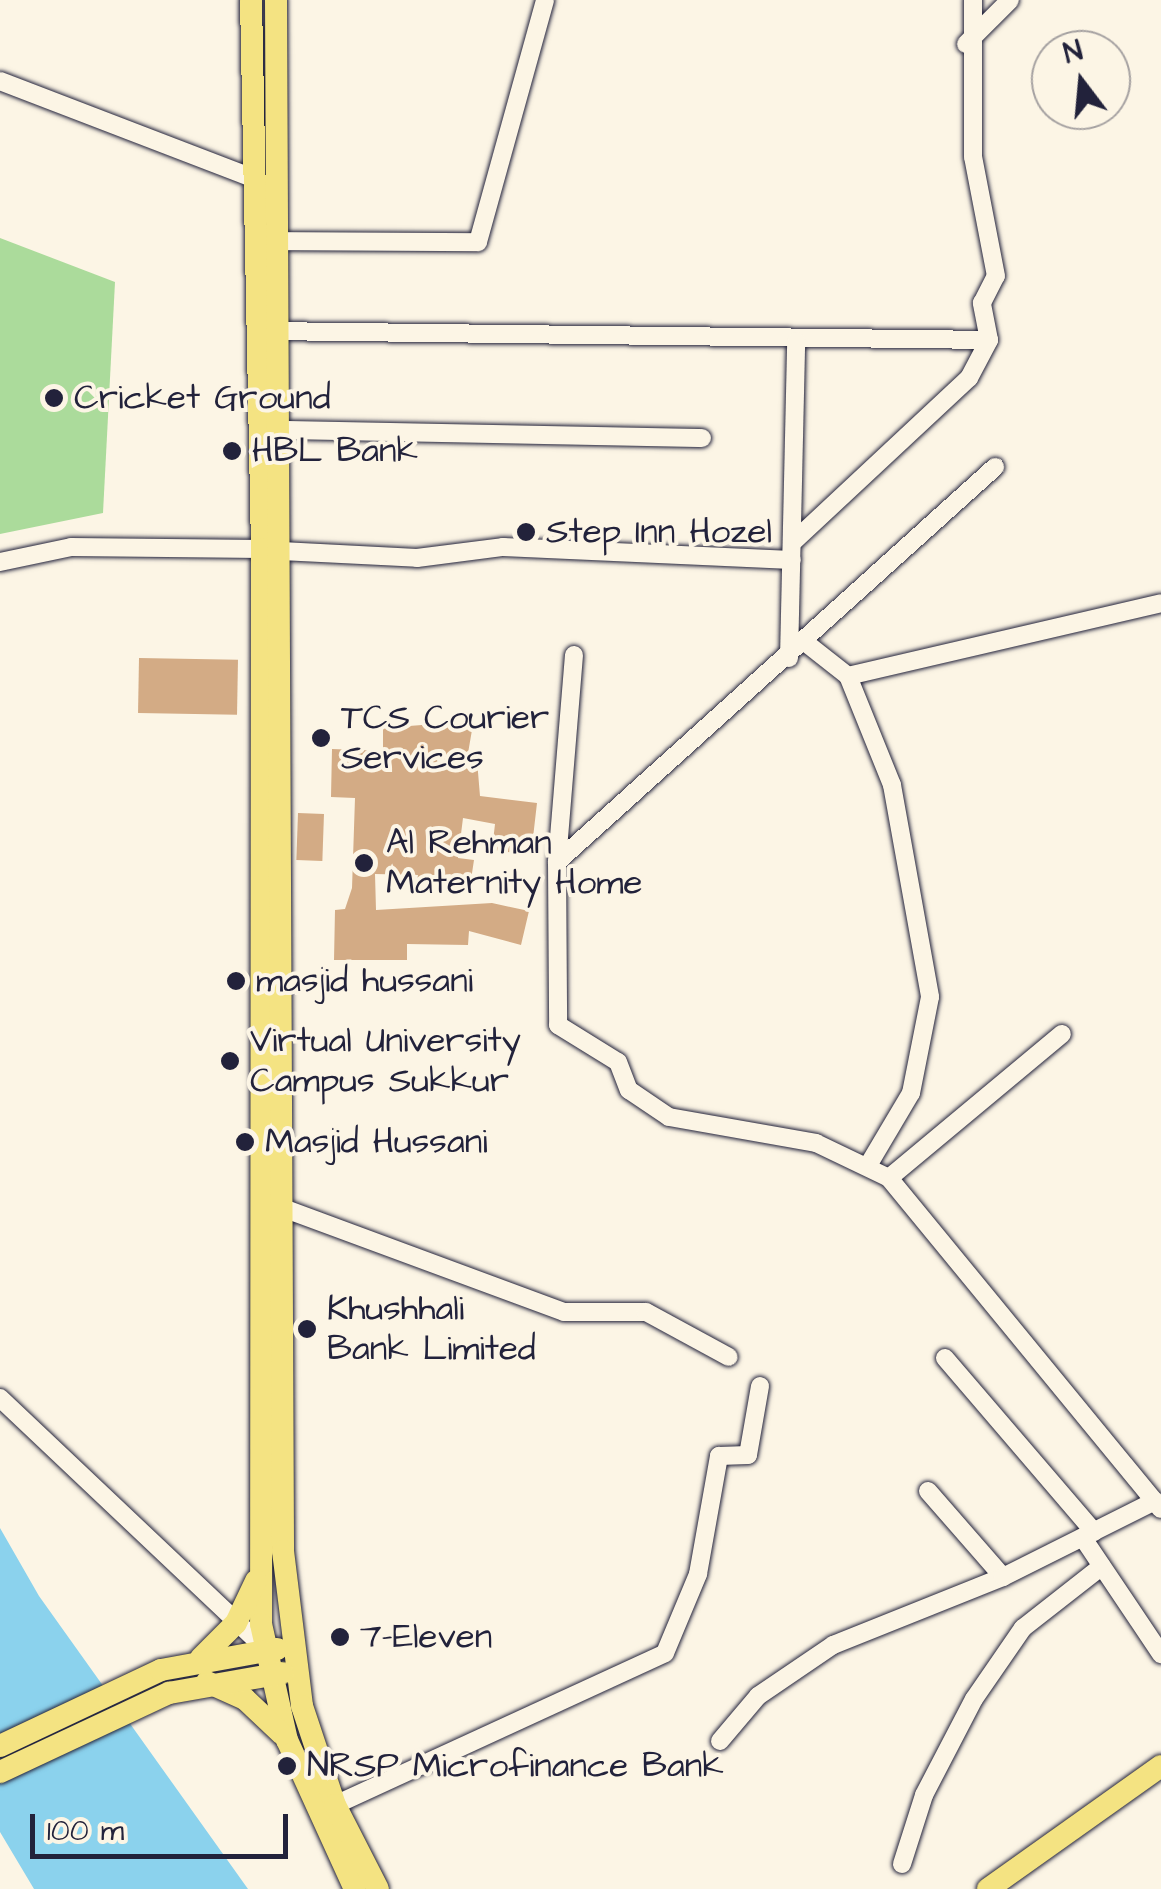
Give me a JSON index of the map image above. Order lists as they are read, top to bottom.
{
  "places": [
    "Cricket Ground",
    "HBL Bank",
    "Step Inn Hozel",
    "TCS Courier Services",
    "Al Rehman Maternity Home",
    "masjid hussani",
    "Virtual University Campus Sukkur",
    "Masjid Hussani",
    "Khushhali Bank Limited",
    "7-Eleven",
    "NRSP Microfinance Bank"
  ],
  "scale_bar": "100 m",
  "north": "top"
}
